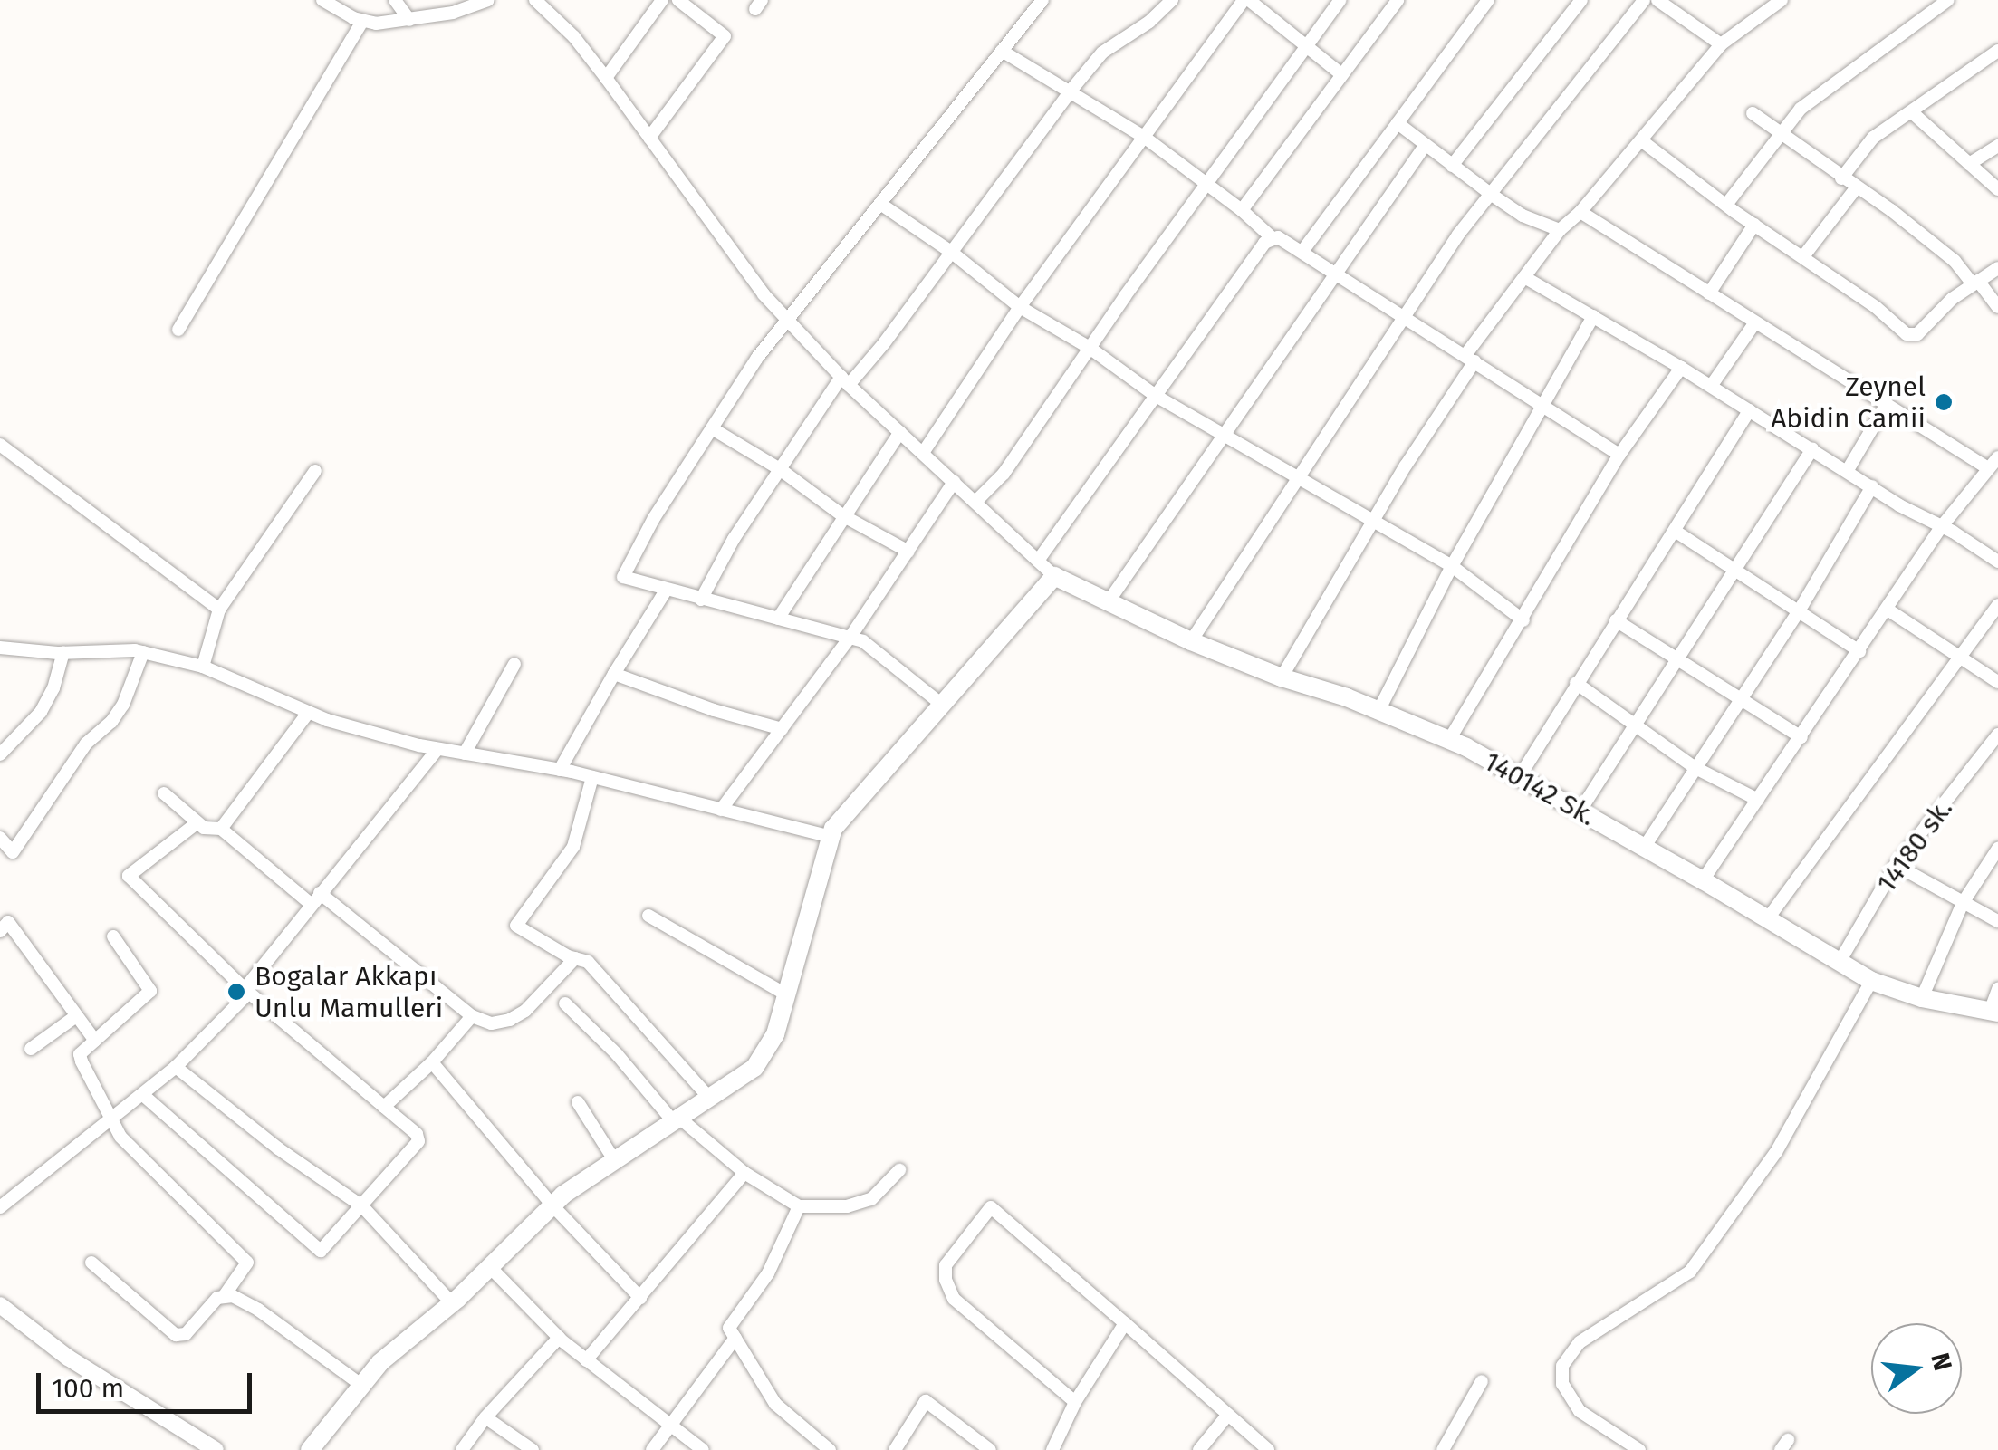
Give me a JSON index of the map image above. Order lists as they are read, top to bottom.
{
  "streets": {
    "main road": ["140142 Sk."],
    "street": ["14180 sk."]
  },
  "crossings": [
    ["140142 Sk.", "14180 sk."]
  ],
  "places": ["Zeynel Abidin Camii", "Bogalar Akkapı Unlu Mamulleri"],
  "scale_bar": "100 m",
  "north": "right"
}
